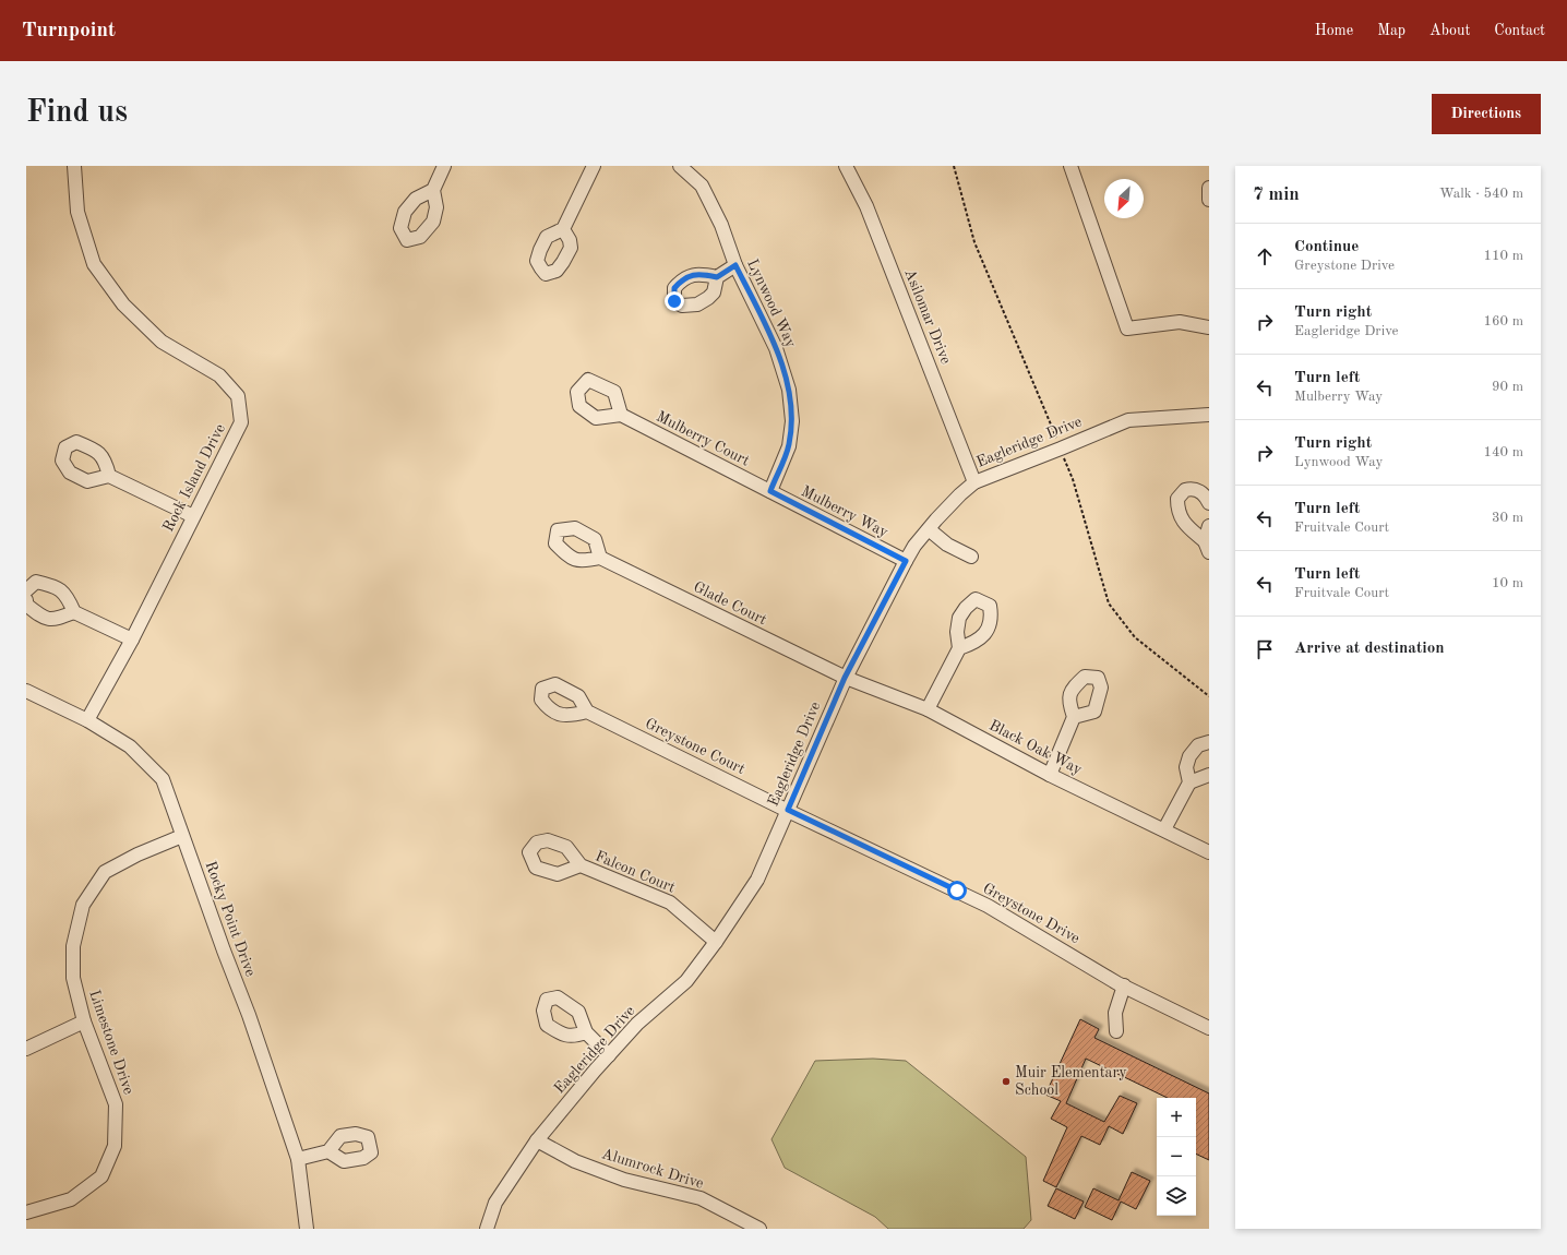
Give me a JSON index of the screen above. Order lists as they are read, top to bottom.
{
  "streets": {
    "street": [
      "Lynwood Way",
      "Asilomar Drive",
      "Mulberry Court",
      "Eagleridge Drive",
      "Rock Island Drive",
      "Mulberry Way",
      "Glade Court",
      "Greystone Court",
      "Black Oak Way",
      "Falcon Court",
      "Greystone Drive",
      "Rocky Point Drive",
      "Limestone Drive",
      "Alumrock Drive"
    ]
  },
  "crossings": [
    ["Lynwood Way", "Mulberry Court"],
    ["Lynwood Way", "Mulberry Way"],
    ["Asilomar Drive", "Eagleridge Drive"],
    ["Mulberry Court", "Mulberry Way"],
    ["Eagleridge Drive", "Mulberry Way"],
    ["Eagleridge Drive", "Glade Court"],
    ["Eagleridge Drive", "Greystone Court"],
    ["Eagleridge Drive", "Black Oak Way"],
    ["Eagleridge Drive", "Falcon Court"],
    ["Eagleridge Drive", "Greystone Drive"],
    ["Eagleridge Drive", "Alumrock Drive"],
    ["Rock Island Drive", "Rocky Point Drive"],
    ["Glade Court", "Black Oak Way"],
    ["Greystone Court", "Greystone Drive"],
    ["Rocky Point Drive", "Limestone Drive"]
  ],
  "places": ["Muir Elementary School"],
  "north": "bottom left",
  "page": {
    "header": "Turnpoint",
    "nav": [
      "Home",
      "Map",
      "About",
      "Contact"
    ],
    "buttons": "Directions",
    "title": "Find us",
    "heading": ["7 min", "Walk · 540 m"],
    "list": [
      ["Continue", "Greystone Drive", "110 m"],
      ["Turn right", "Eagleridge Drive", "160 m"],
      ["Turn left", "Mulberry Way", "90 m"],
      ["Turn right", "Lynwood Way", "140 m"],
      ["Turn left", "Fruitvale Court", "30 m"],
      ["Turn left", "Fruitvale Court", "10 m"],
      "Arrive at destination"
    ],
    "map_buttons": ["+", "−"]
  }
}
